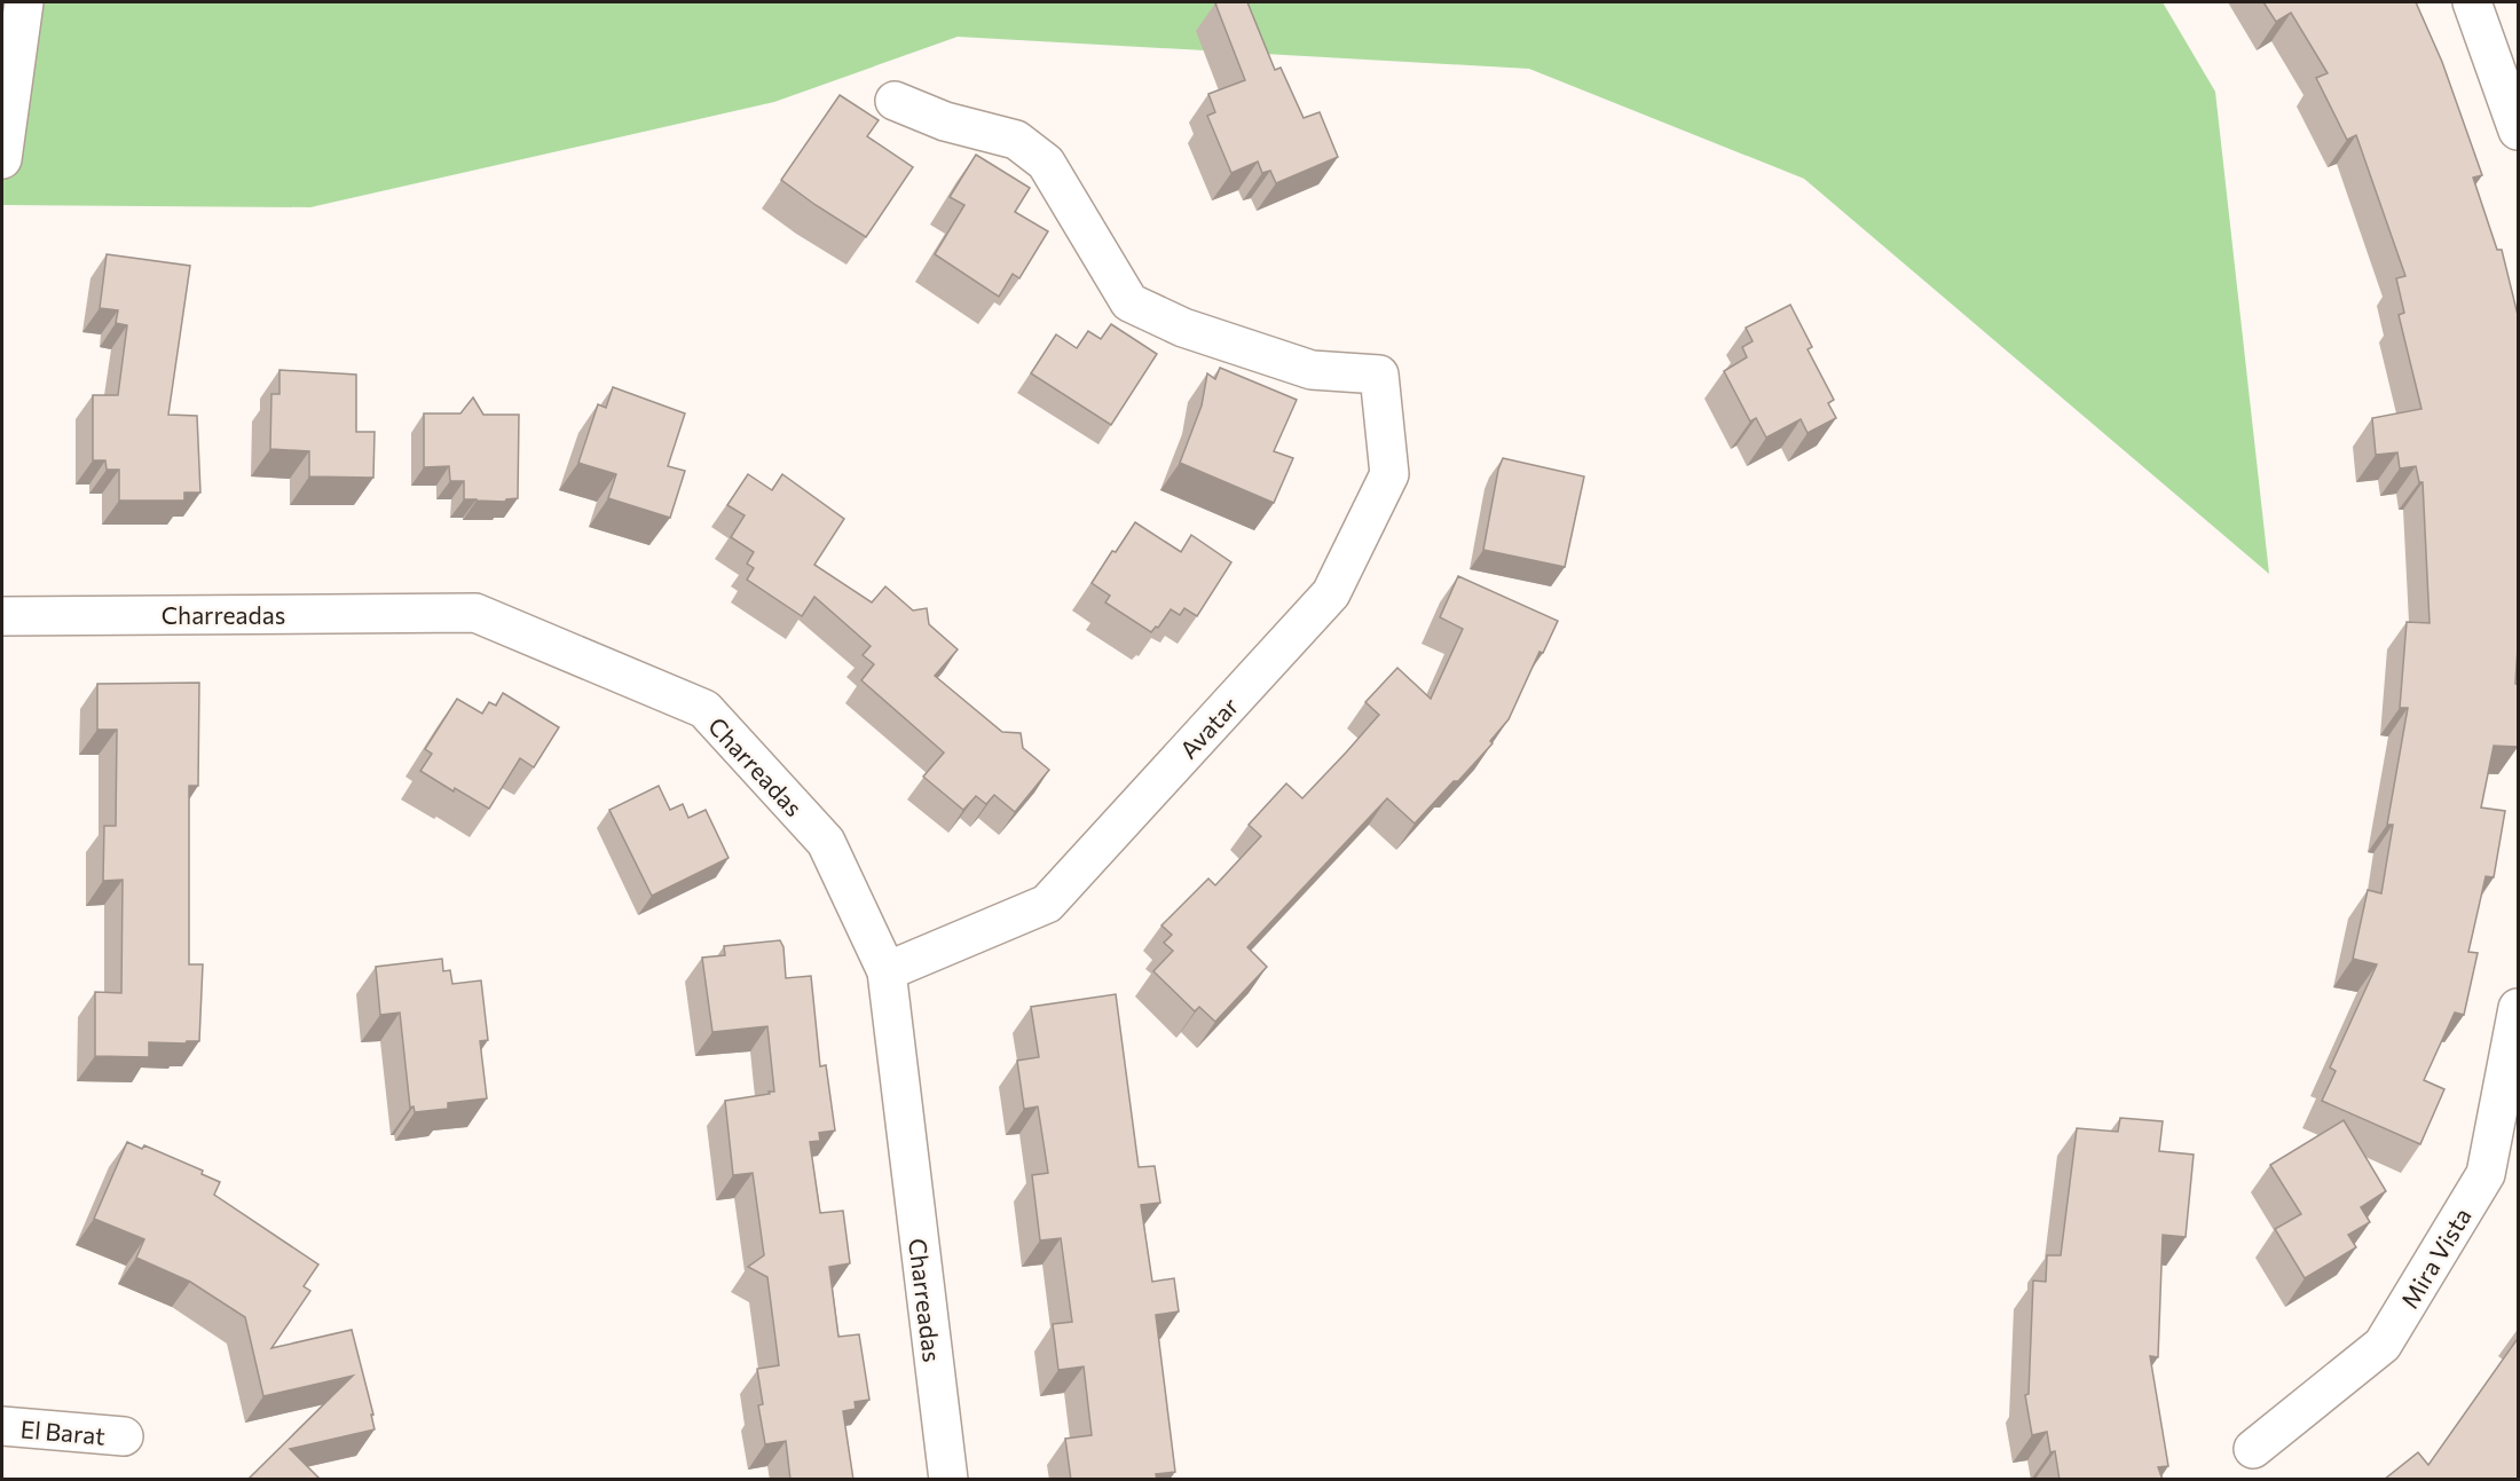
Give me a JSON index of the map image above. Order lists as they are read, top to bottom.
{
  "streets": {
    "street": [
      "Charreadas",
      "Avatar",
      "Mira Vista",
      "El Barat"
    ]
  },
  "crossings": [
    ["Charreadas", "Avatar"]
  ]
}
